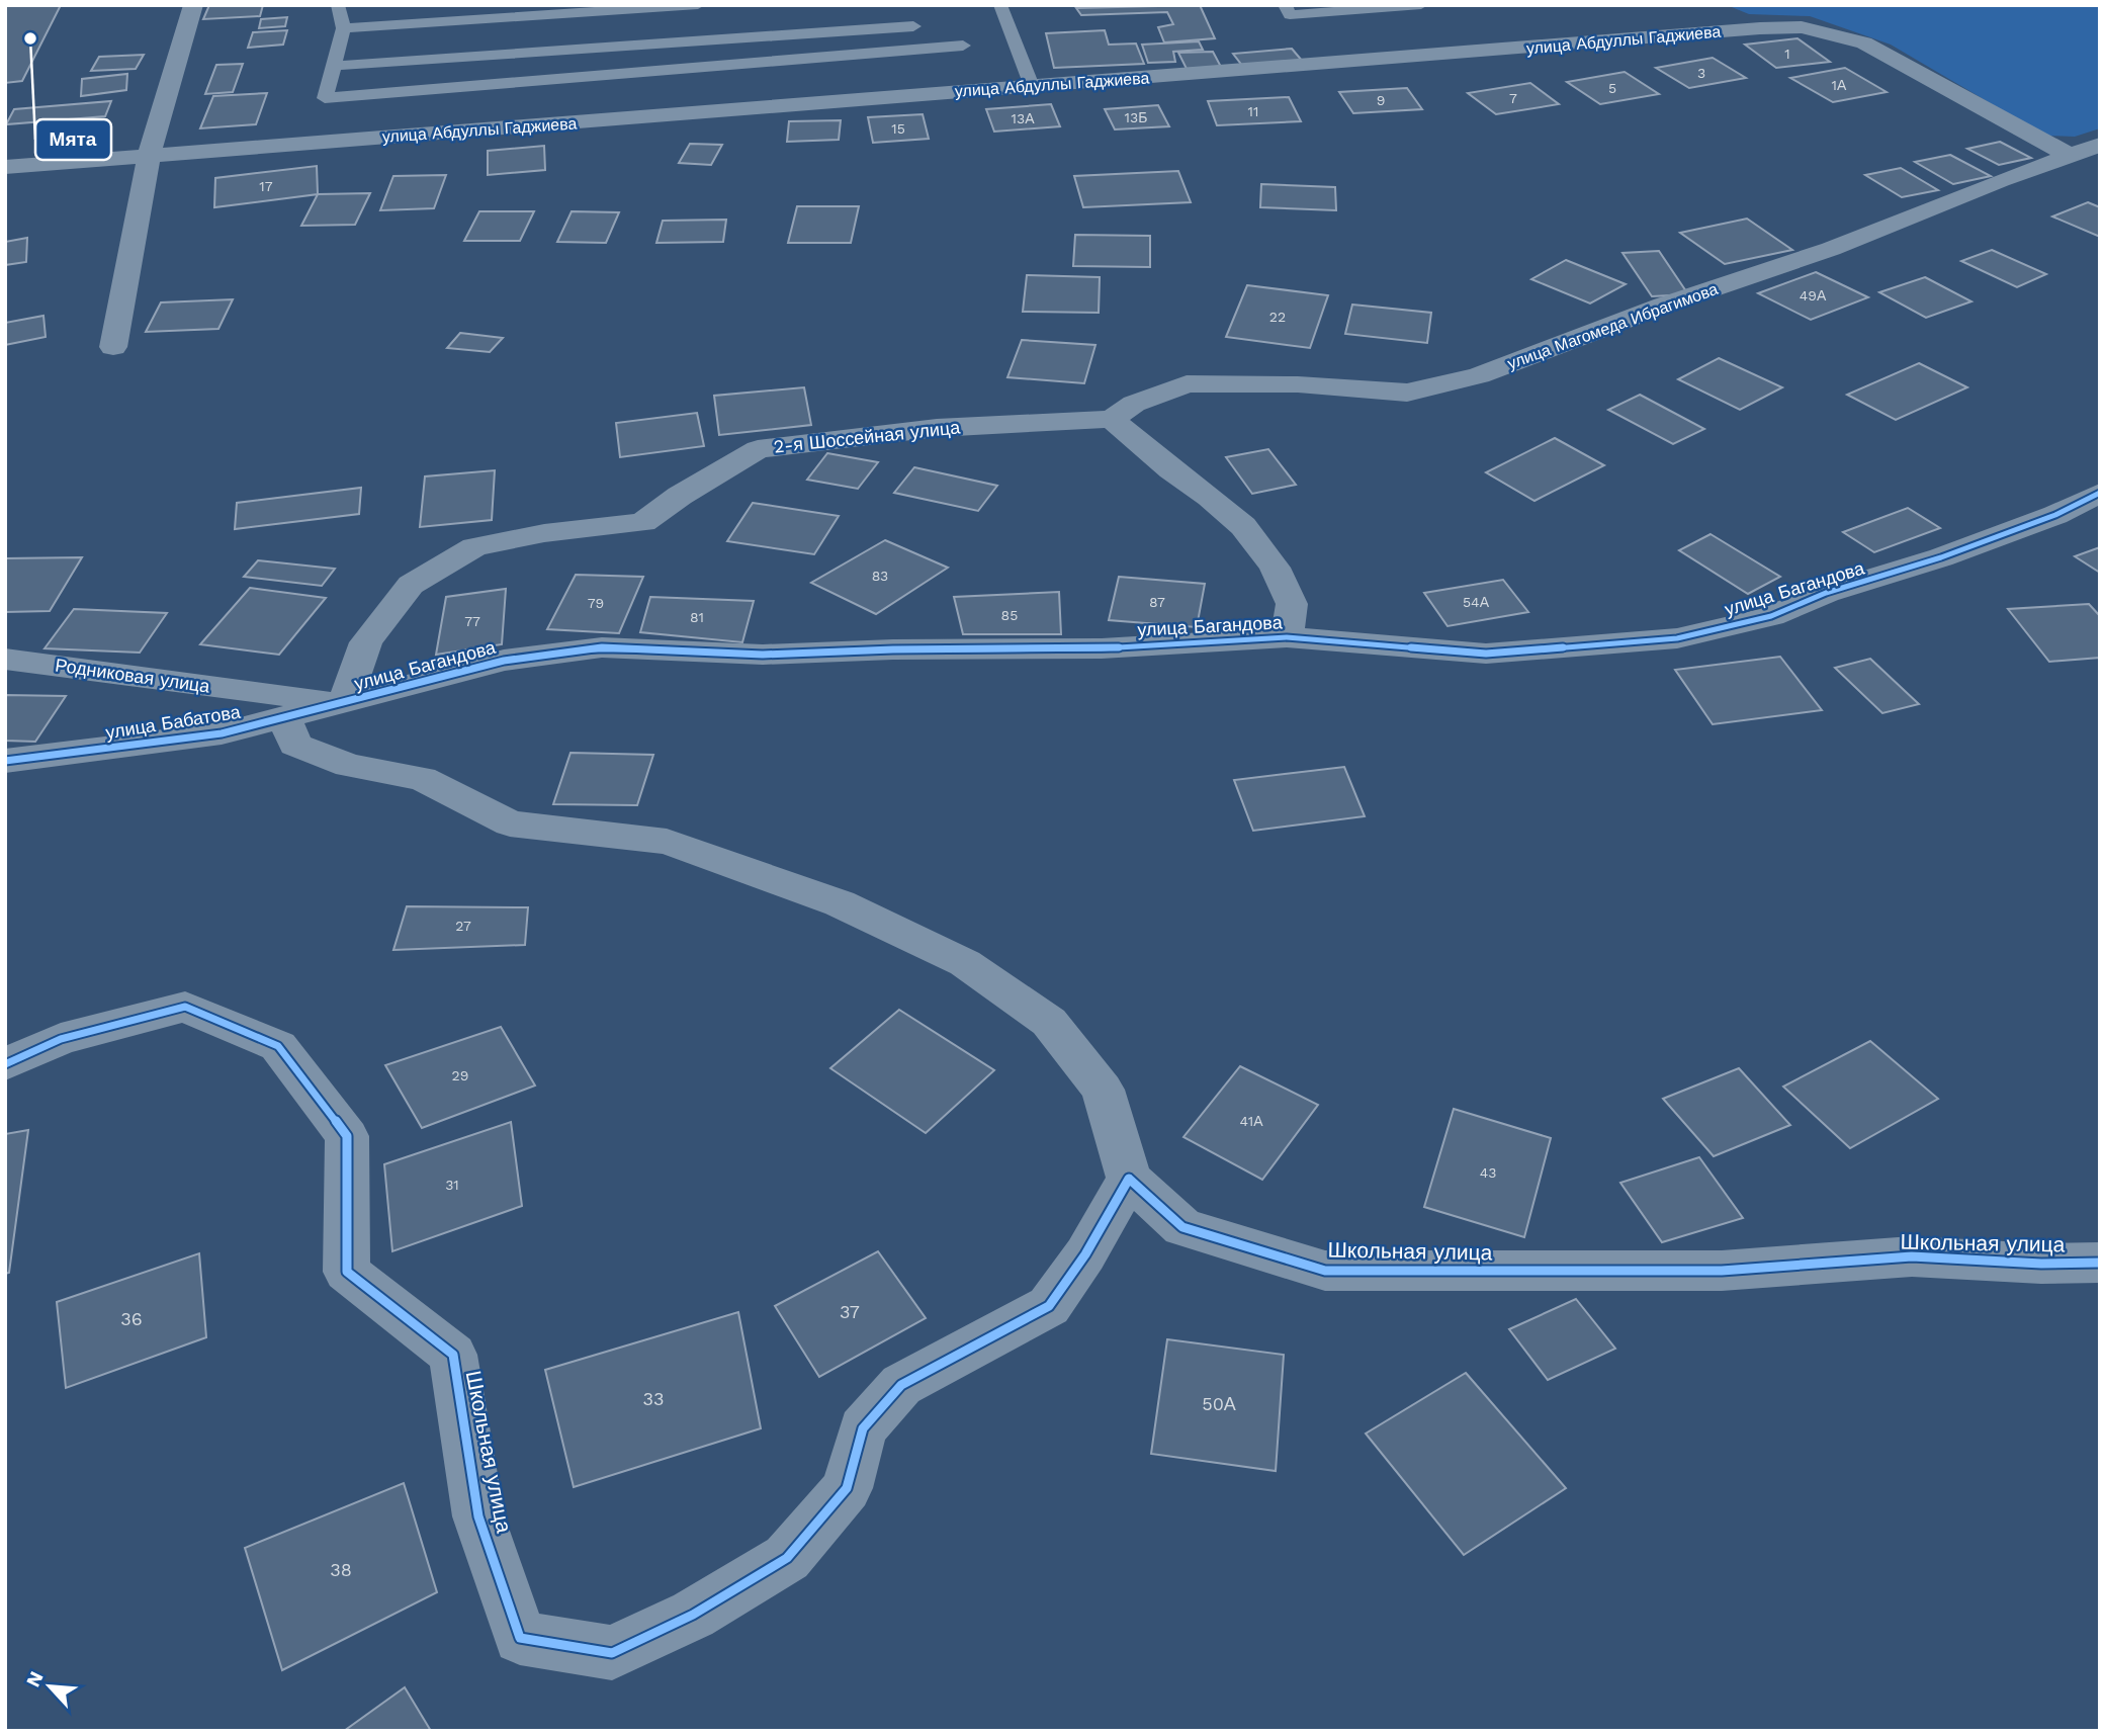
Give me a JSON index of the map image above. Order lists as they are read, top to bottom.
{
  "streets": {
    "street": [
      "улица Абдуллы Гаджиева",
      "улица Магомеда Ибрагимова",
      "2-я Шоссейная улица",
      "улица Багандова",
      "Родниковая улица",
      "улица Бабатова",
      "Школьная улица"
    ]
  },
  "crossings": [
    ["улица Абдуллы Гаджиева", "улица Магомеда Ибрагимова"],
    ["улица Магомеда Ибрагимова", "2-я Шоссейная улица"],
    ["2-я Шоссейная улица", "улица Багандова"],
    ["2-я Шоссейная улица", "Родниковая улица"],
    ["2-я Шоссейная улица", "улица Бабатова"],
    ["улица Багандова", "Родниковая улица"],
    ["улица Багандова", "улица Бабатова"],
    ["Родниковая улица", "улица Бабатова"]
  ],
  "places": ["Мята"],
  "house_numbers": [
    "1",
    "3",
    "1А",
    "5",
    "7",
    "9",
    "11",
    "13Б",
    "13А",
    "15",
    "17",
    "49А",
    "22",
    "83",
    "87",
    "54А",
    "79",
    "85",
    "81",
    "77",
    "27",
    "29",
    "41А",
    "43",
    "31",
    "37",
    "36",
    "33",
    "50А",
    "38"
  ],
  "north": "top left"
}
